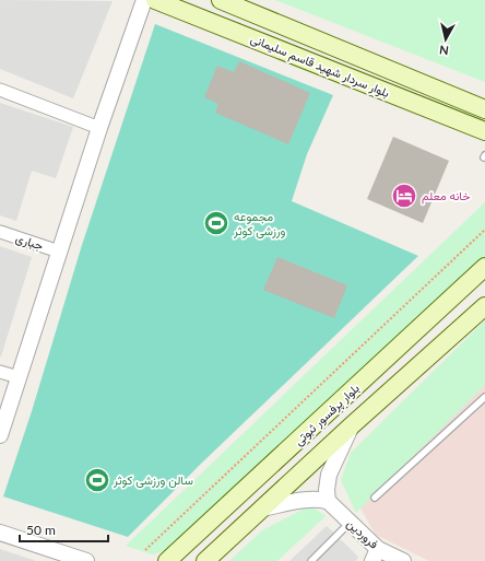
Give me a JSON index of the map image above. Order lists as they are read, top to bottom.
{
  "streets": {
    "main road": ["بلوار سردار شهید قاسم سلیمانی", "بلوار پرفسور ثبوتی"],
    "street": ["جباری", "فروردین"]
  },
  "places": {
    "hotel": ["خانه معلم"],
    "sports": ["مجموعه ورزشی کوثر", "سالن ورزشی کوثر"]
  },
  "scale_bar": "50 m",
  "north": "bottom"
}
